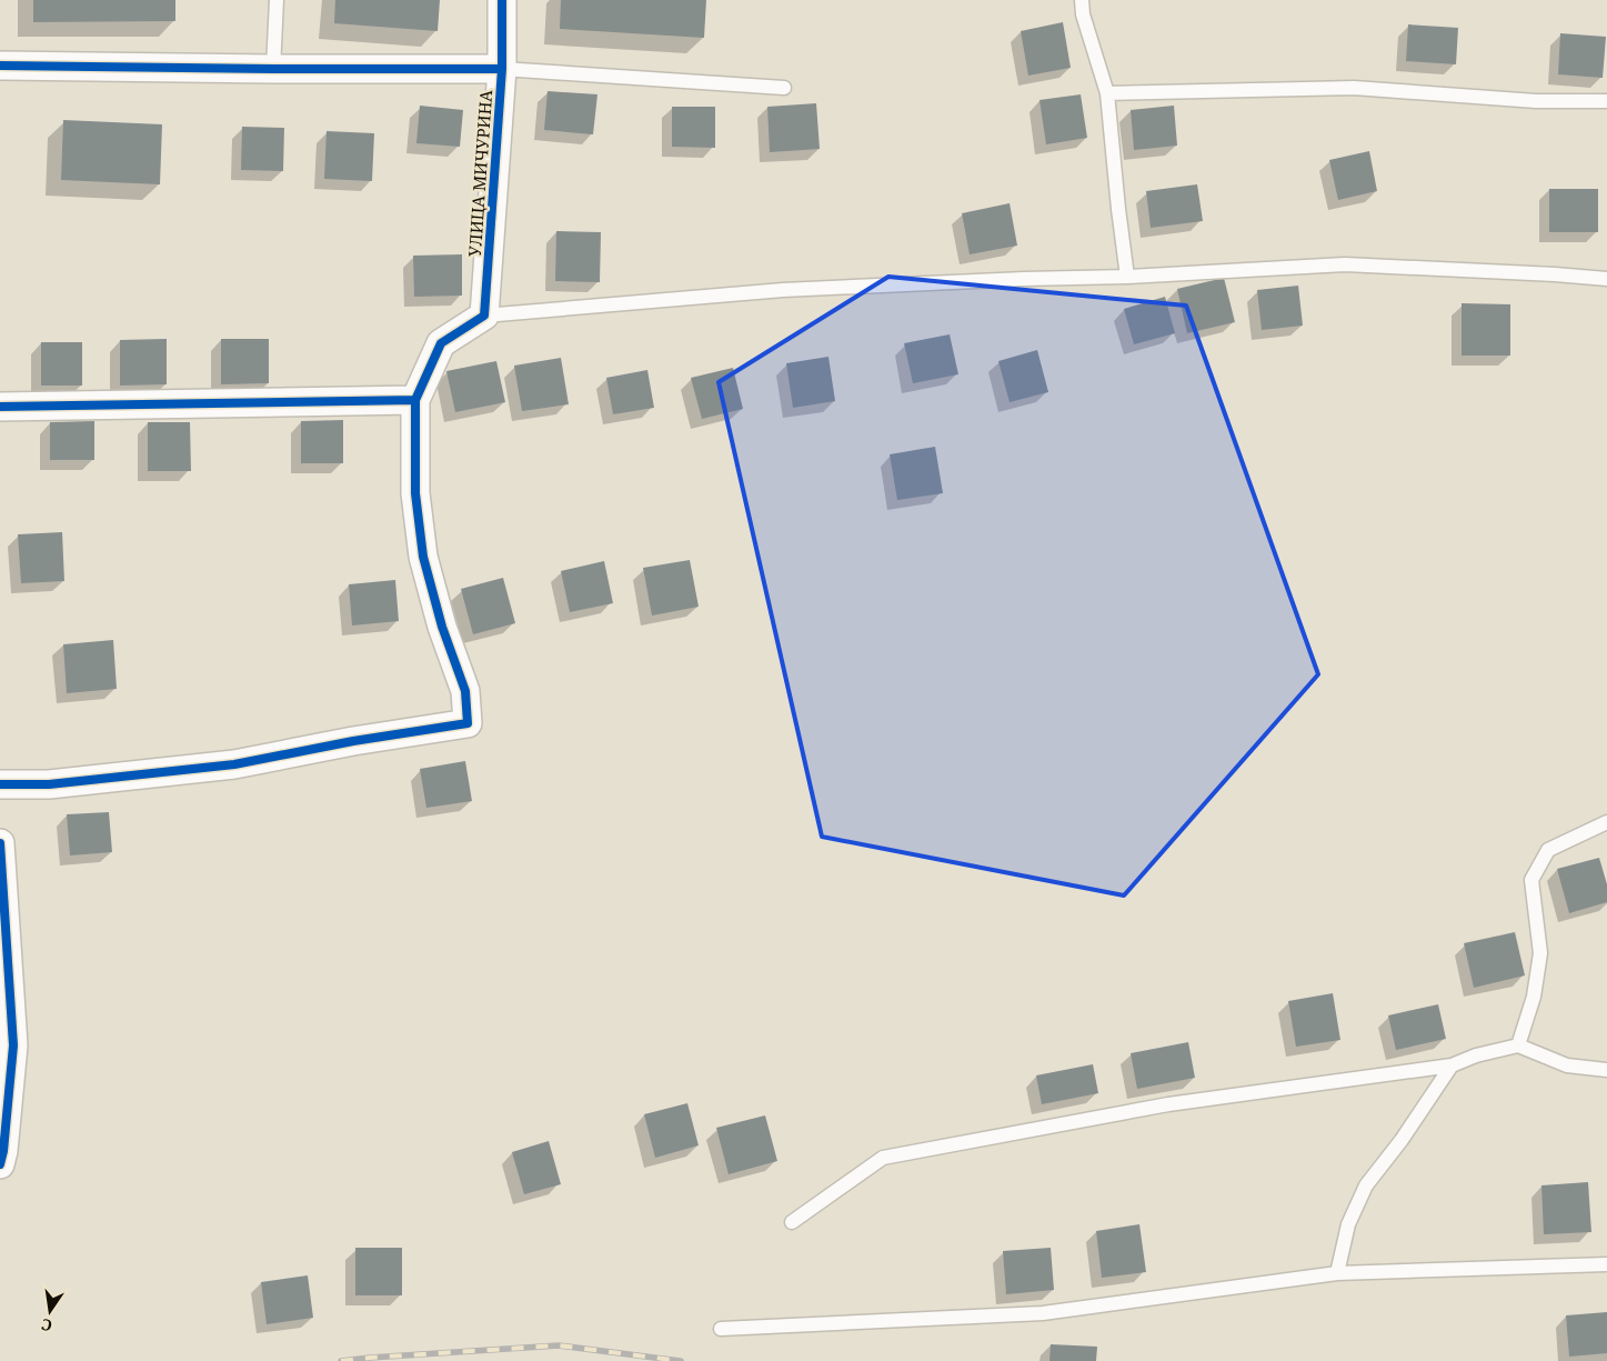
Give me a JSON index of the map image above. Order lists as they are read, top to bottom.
{
  "streets": {
    "street": ["УЛИЦА МИЧУРИНА"]
  },
  "north": "bottom"
}
